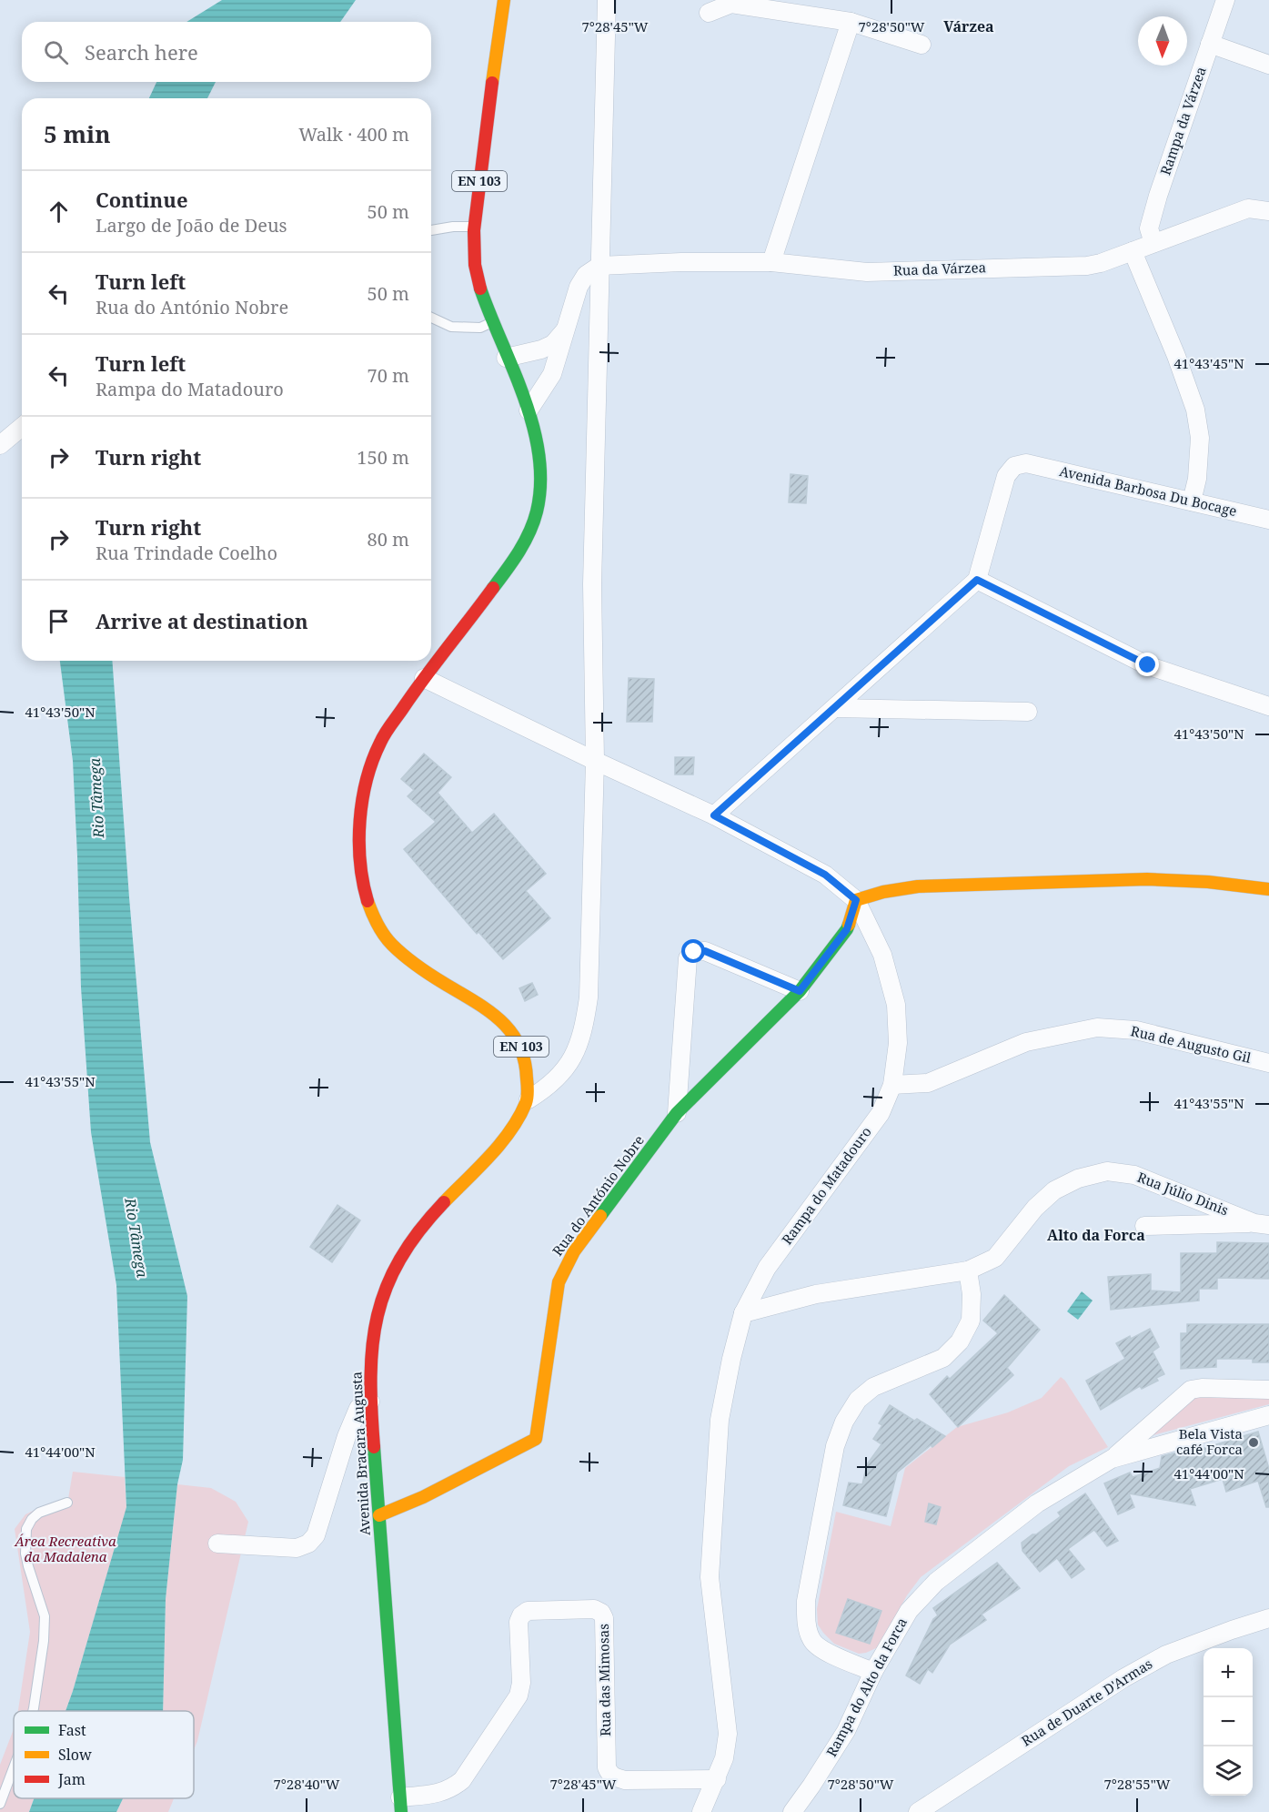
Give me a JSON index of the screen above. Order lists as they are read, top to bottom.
{
  "streets": {
    "main road": ["EN 103", "Rua do António Nobre", "Avenida Bracara Augusta"],
    "street": [
      "Rampa da Várzea",
      "Rua da Várzea",
      "Avenida Barbosa Du Bocage",
      "Rua de Augusto Gil",
      "Rampa do Matadouro",
      "Rua Júlio Dinis",
      "Rua das Mimosas",
      "Rampa do Alto da Forca",
      "Rua de Duarte D'Armas"
    ]
  },
  "crossings": [
    ["Rampa da Várzea", "Rua da Várzea"],
    ["EN 103", "Avenida Bracara Augusta"],
    ["Rua de Augusto Gil", "Rampa do Matadouro"],
    ["Rampa do Matadouro", "Rua Júlio Dinis"],
    ["Rampa do Matadouro", "Rua do António Nobre"],
    ["Rampa do Matadouro", "Avenida Bracara Augusta"],
    ["Rampa do Matadouro", "Rua das Mimosas"],
    ["Rua do António Nobre", "Avenida Bracara Augusta"],
    ["Avenida Bracara Augusta", "Rua das Mimosas"]
  ],
  "districts": ["Várzea", "Alto da Forca"],
  "water": ["Rio Tâmega"],
  "parks": ["Área Recreativa da Madalena"],
  "places": ["Bela Vista café Forca"],
  "legend": ["Fast", "Slow", "Jam"],
  "north": "bottom",
  "page": {
    "search": "Search here",
    "heading": ["5 min", "Walk · 400 m"],
    "list": [
      ["Continue", "Largo de João de Deus", "50 m"],
      ["Turn left", "Rua do António Nobre", "50 m"],
      ["Turn left", "Rampa do Matadouro", "70 m"],
      ["Turn right", "150 m"],
      ["Turn right", "Rua Trindade Coelho", "80 m"],
      "Arrive at destination"
    ],
    "map_buttons": ["+", "−"]
  },
  "coordinates": [
    "7°28'45\"W",
    "7°28'50\"W",
    "41°43'45\"N",
    "41°43'50\"N",
    "41°43'55\"N",
    "41°44'00\"N",
    "7°28'40\"W",
    "7°28'55\"W"
  ]
}
